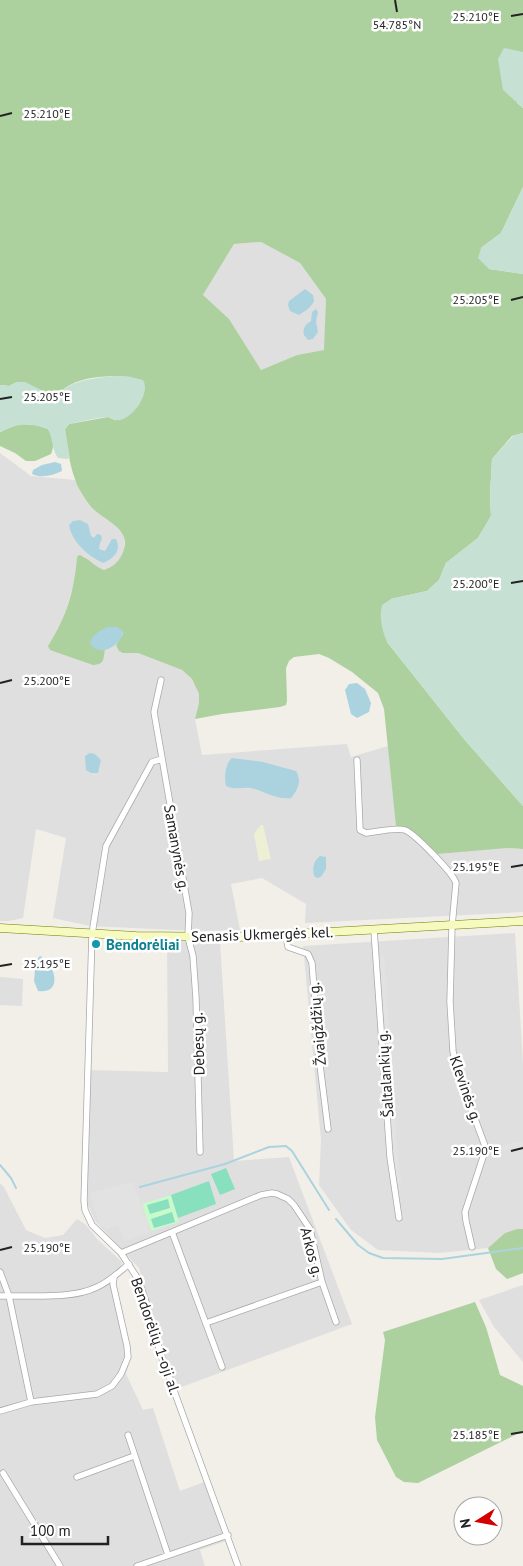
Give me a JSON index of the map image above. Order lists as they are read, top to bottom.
{
  "streets": {
    "main road": ["Senasis Ukmergės kel."],
    "street": [
      "Samanynės g.",
      "Žvaigždžių g.",
      "Debesų g.",
      "Šaltalankių g.",
      "Klevinės g.",
      "Arkos g.",
      "Bendorėlių 1-oji al."
    ]
  },
  "crossings": [
    ["Samanynės g.", "Senasis Ukmergės kel."],
    ["Samanynės g.", "Debesų g."],
    ["Senasis Ukmergės kel.", "Žvaigždžių g."],
    ["Senasis Ukmergės kel.", "Debesų g."],
    ["Senasis Ukmergės kel.", "Šaltalankių g."],
    ["Senasis Ukmergės kel.", "Klevinės g."],
    ["Senasis Ukmergės kel.", "Bendorėlių 1-oji al."],
    ["Arkos g.", "Bendorėlių 1-oji al."]
  ],
  "places": ["Bendorėliai"],
  "scale_bar": "100 m",
  "north": "left",
  "coordinates": [
    "25.210°E",
    "54.785°N",
    "25.205°E",
    "25.200°E",
    "25.195°E",
    "25.190°E",
    "25.185°E"
  ]
}
